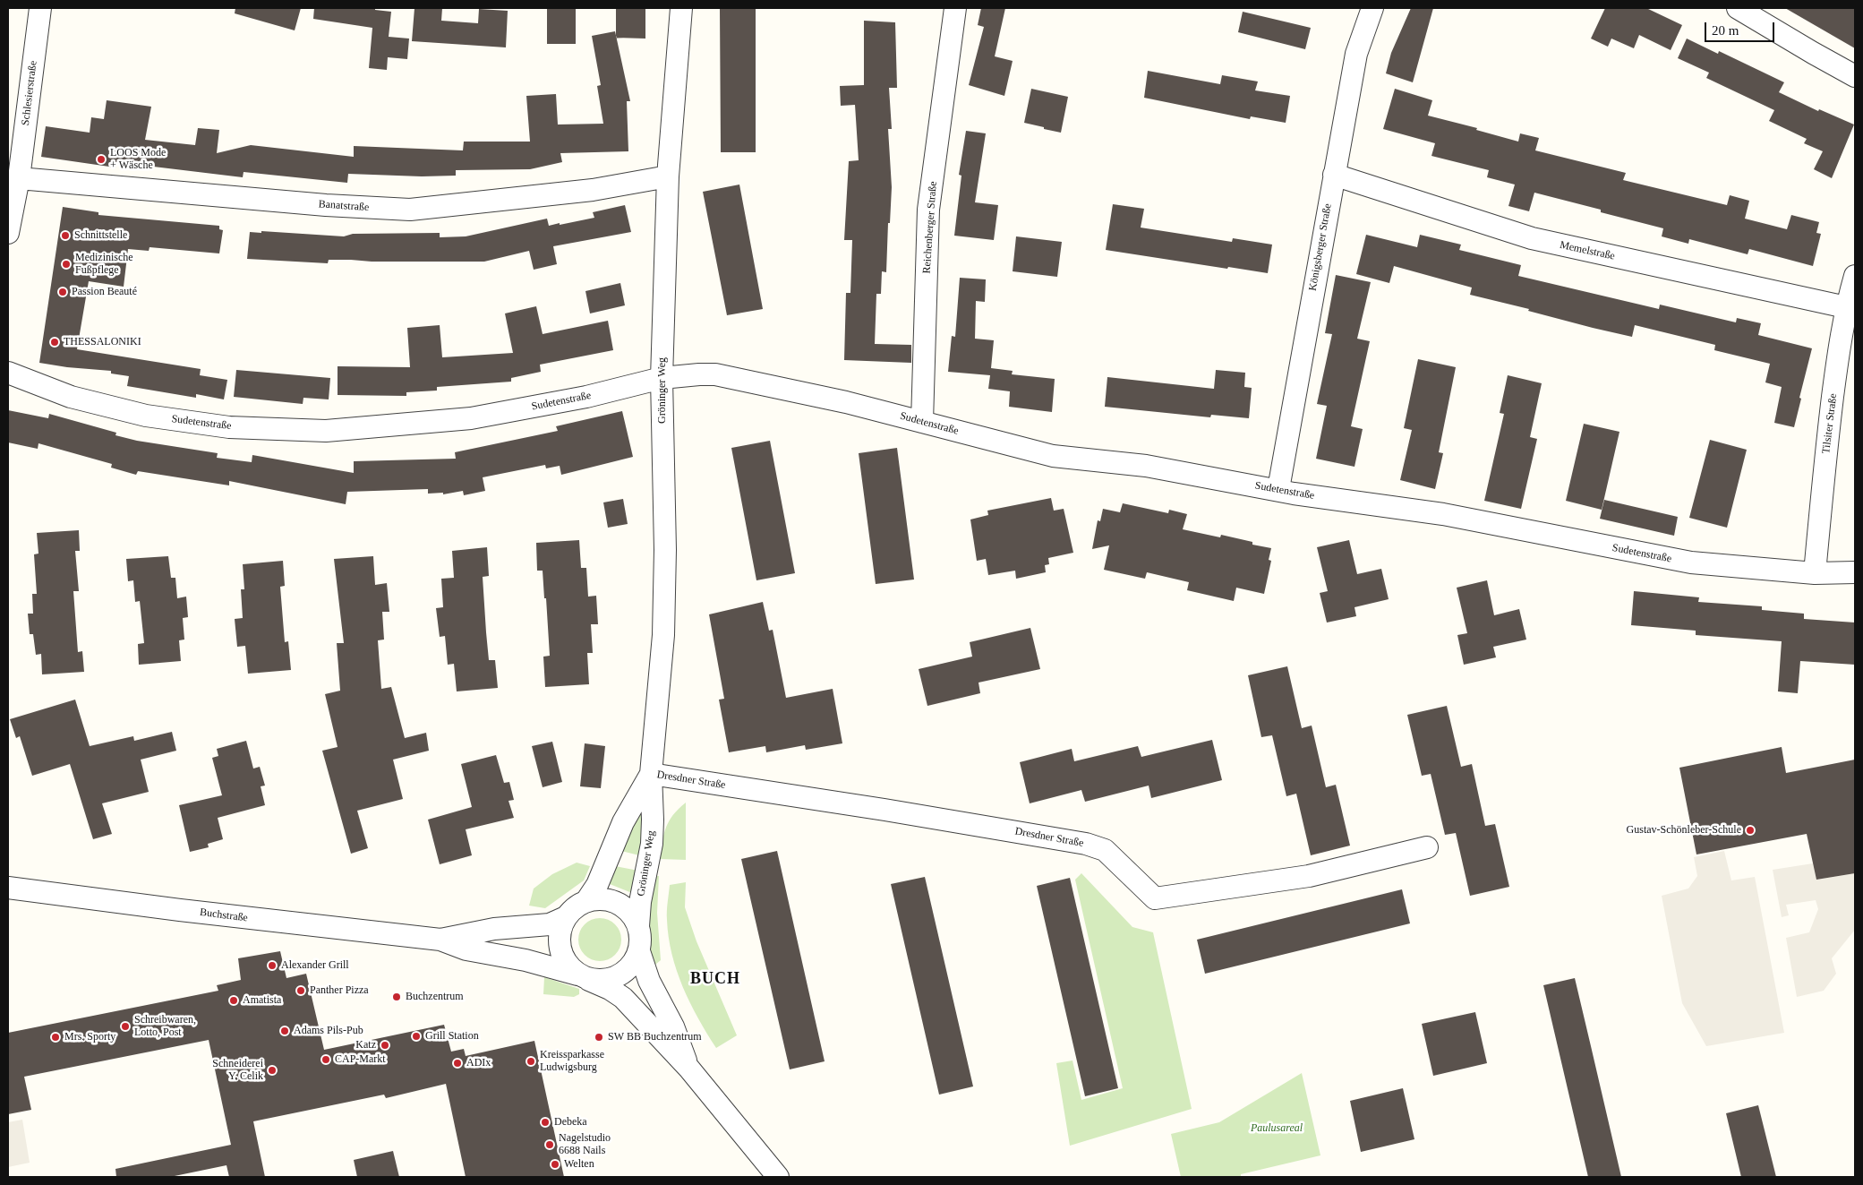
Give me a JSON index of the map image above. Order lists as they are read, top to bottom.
{
  "streets": {
    "street": [
      "Schlesierstraße",
      "Banatstraße",
      "Reichenberger Straße",
      "Königsberger Straße",
      "Memelstraße",
      "Gröninger Weg",
      "Sudetenstraße",
      "Tilsiter Straße",
      "Dresdner Straße",
      "Buchstraße"
    ]
  },
  "crossings": [
    ["Schlesierstraße", "Banatstraße"],
    ["Banatstraße", "Gröninger Weg"],
    ["Reichenberger Straße", "Sudetenstraße"],
    ["Königsberger Straße", "Memelstraße"],
    ["Königsberger Straße", "Sudetenstraße"],
    ["Memelstraße", "Tilsiter Straße"],
    ["Gröninger Weg", "Sudetenstraße"],
    ["Gröninger Weg", "Dresdner Straße"],
    ["Gröninger Weg", "Buchstraße"],
    ["Sudetenstraße", "Tilsiter Straße"]
  ],
  "districts": ["BUCH"],
  "parks": ["Paulusareal"],
  "places": [
    "LOOS Mode + Wäsche",
    "Schnittstelle",
    "Medizinische Fußpflege",
    "Passion Beauté",
    "THESSALONIKI",
    "Gustav-Schönleber-Schule",
    "Alexander Grill",
    "Panther Pizza",
    "Buchzentrum",
    "Amatista",
    "Schreibwaren, Lotto, Post",
    "Adams Pils-Pub",
    "Grill Station",
    "Mrs. Sporty",
    "SW BB Buchzentrum",
    "Katz",
    "CAP-Markt",
    "Kreissparkasse Ludwigsburg",
    "ADIx",
    "Schneiderei Y. Celik",
    "Debeka",
    "Nagelstudio 6688 Nails",
    "Welten"
  ],
  "scale_bar": "20 m"
}
